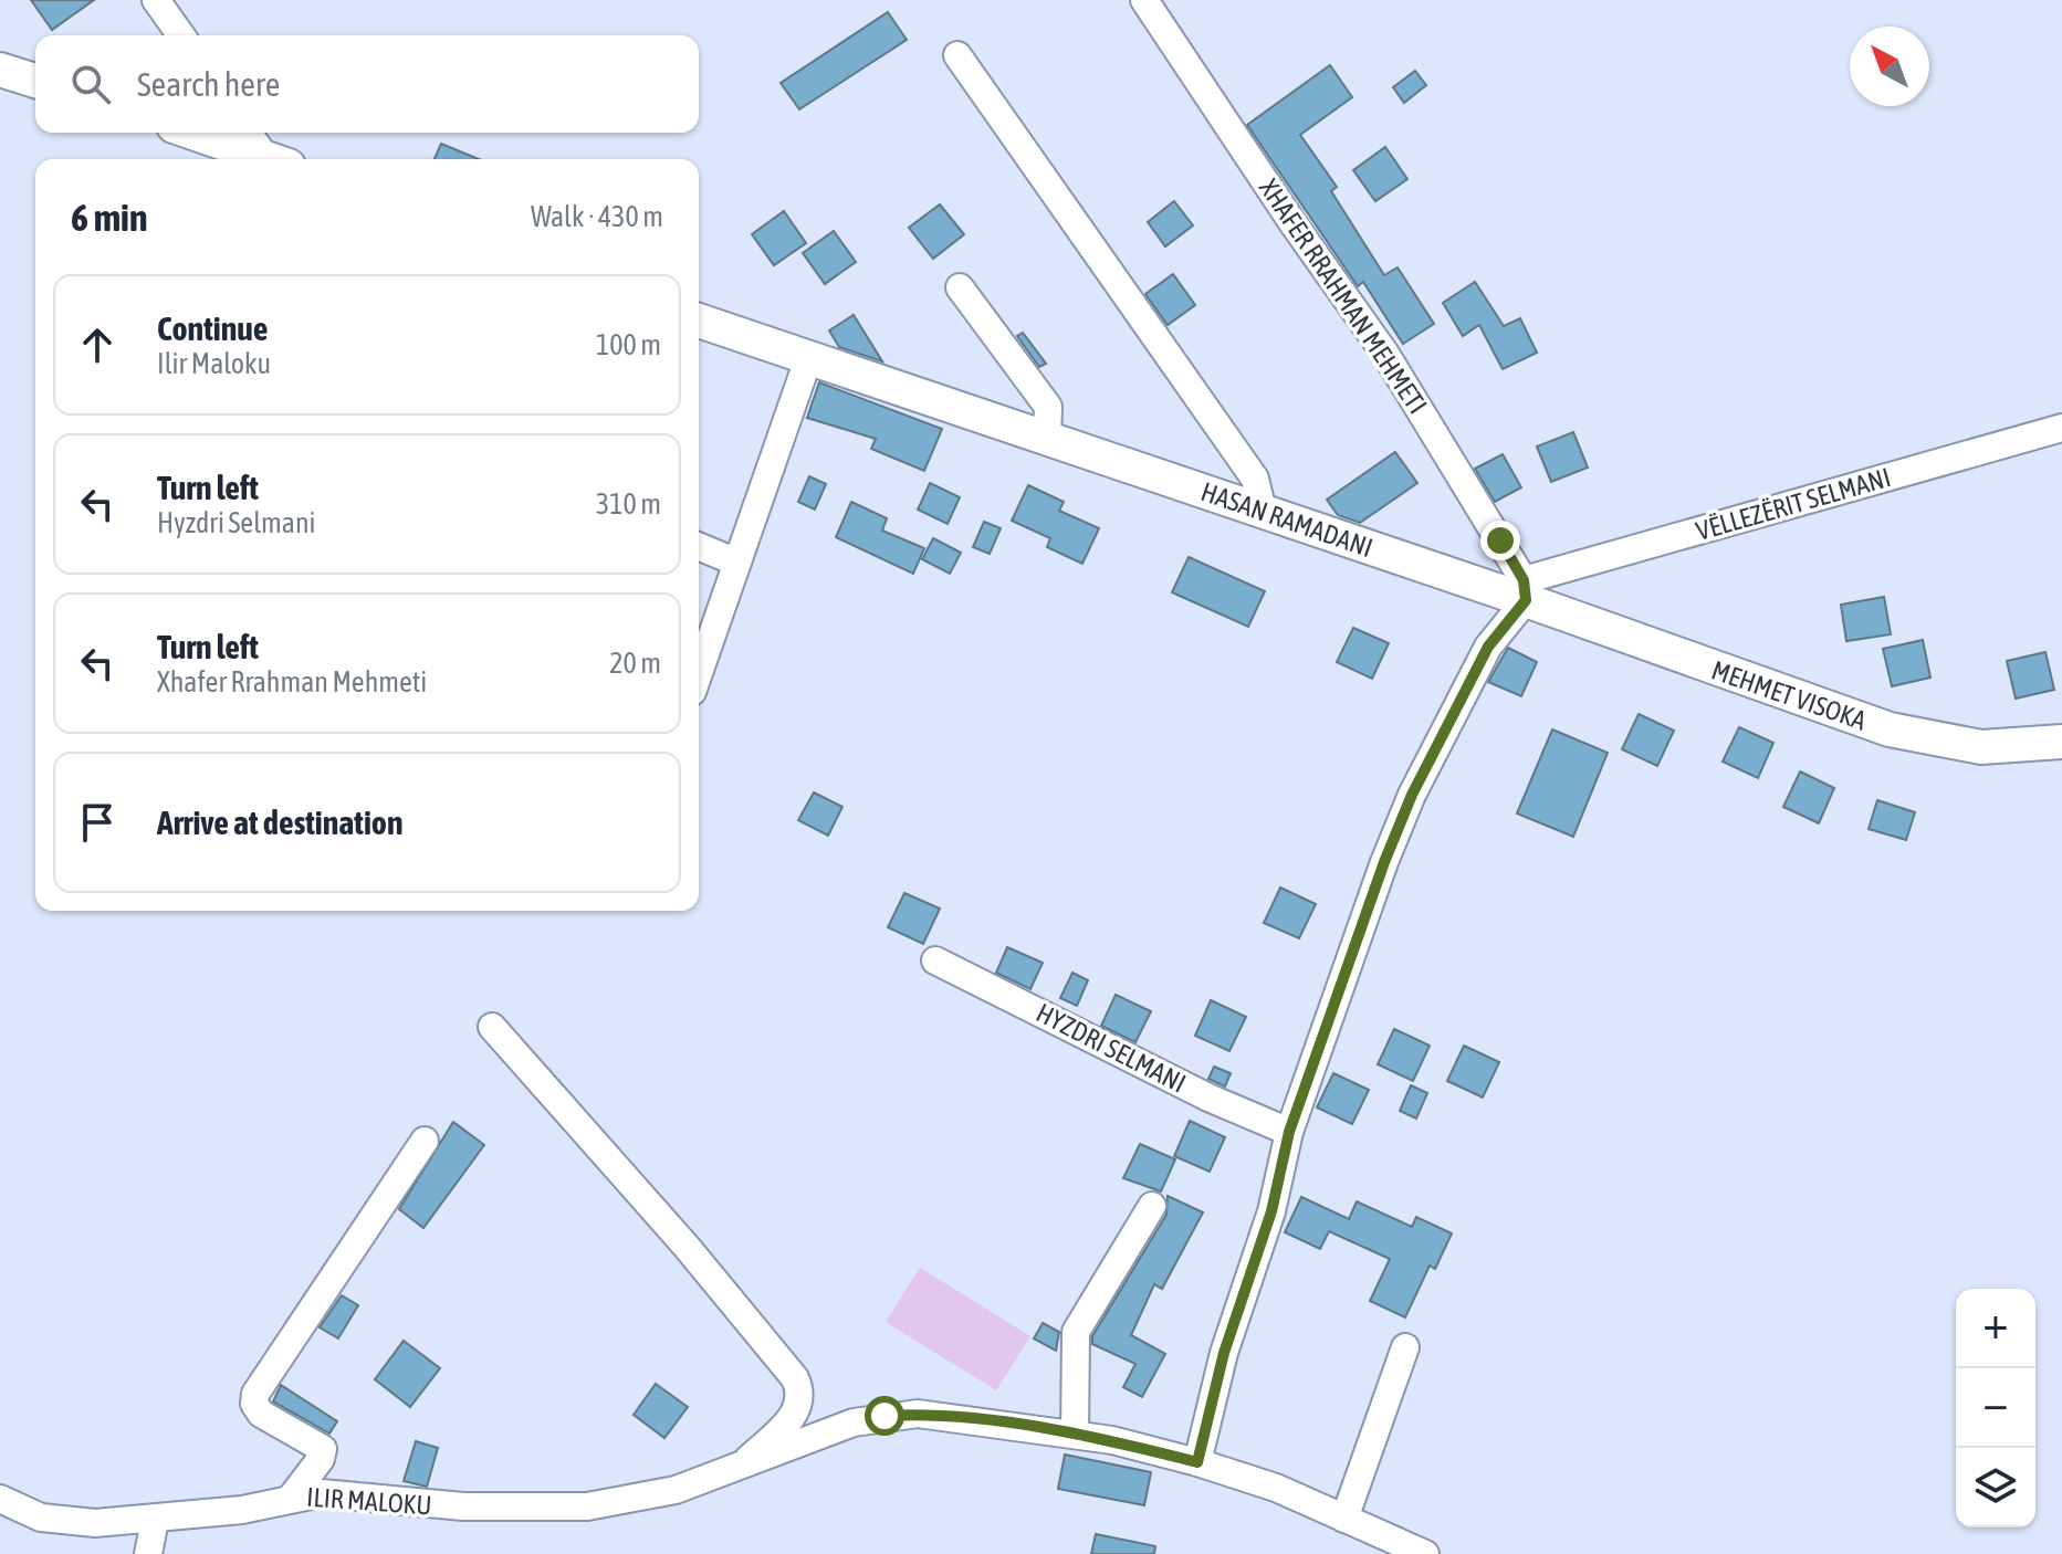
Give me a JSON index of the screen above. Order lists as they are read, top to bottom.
{
  "streets": {
    "main road": ["HASAN RAMADANI", "MEHMET VISOKA"],
    "street": [
      "XHAFER RRAHMAN MEHMETI",
      "VËLLEZËRIT SELMANI",
      "HYZDRI SELMANI",
      "ILIR MALOKU"
    ]
  },
  "crossings": [
    ["XHAFER RRAHMAN MEHMETI", "VËLLEZËRIT SELMANI"],
    ["XHAFER RRAHMAN MEHMETI", "HASAN RAMADANI"],
    ["XHAFER RRAHMAN MEHMETI", "MEHMET VISOKA"],
    ["VËLLEZËRIT SELMANI", "HASAN RAMADANI"],
    ["VËLLEZËRIT SELMANI", "MEHMET VISOKA"],
    ["HASAN RAMADANI", "MEHMET VISOKA"]
  ],
  "north": "top left",
  "page": {
    "search": "Search here",
    "heading": ["6 min", "Walk · 430 m"],
    "list": [
      ["Continue", "Ilir Maloku", "100 m"],
      ["Turn left", "Hyzdri Selmani", "310 m"],
      ["Turn left", "Xhafer Rrahman Mehmeti", "20 m"],
      "Arrive at destination"
    ],
    "map_buttons": ["+", "−"]
  }
}
